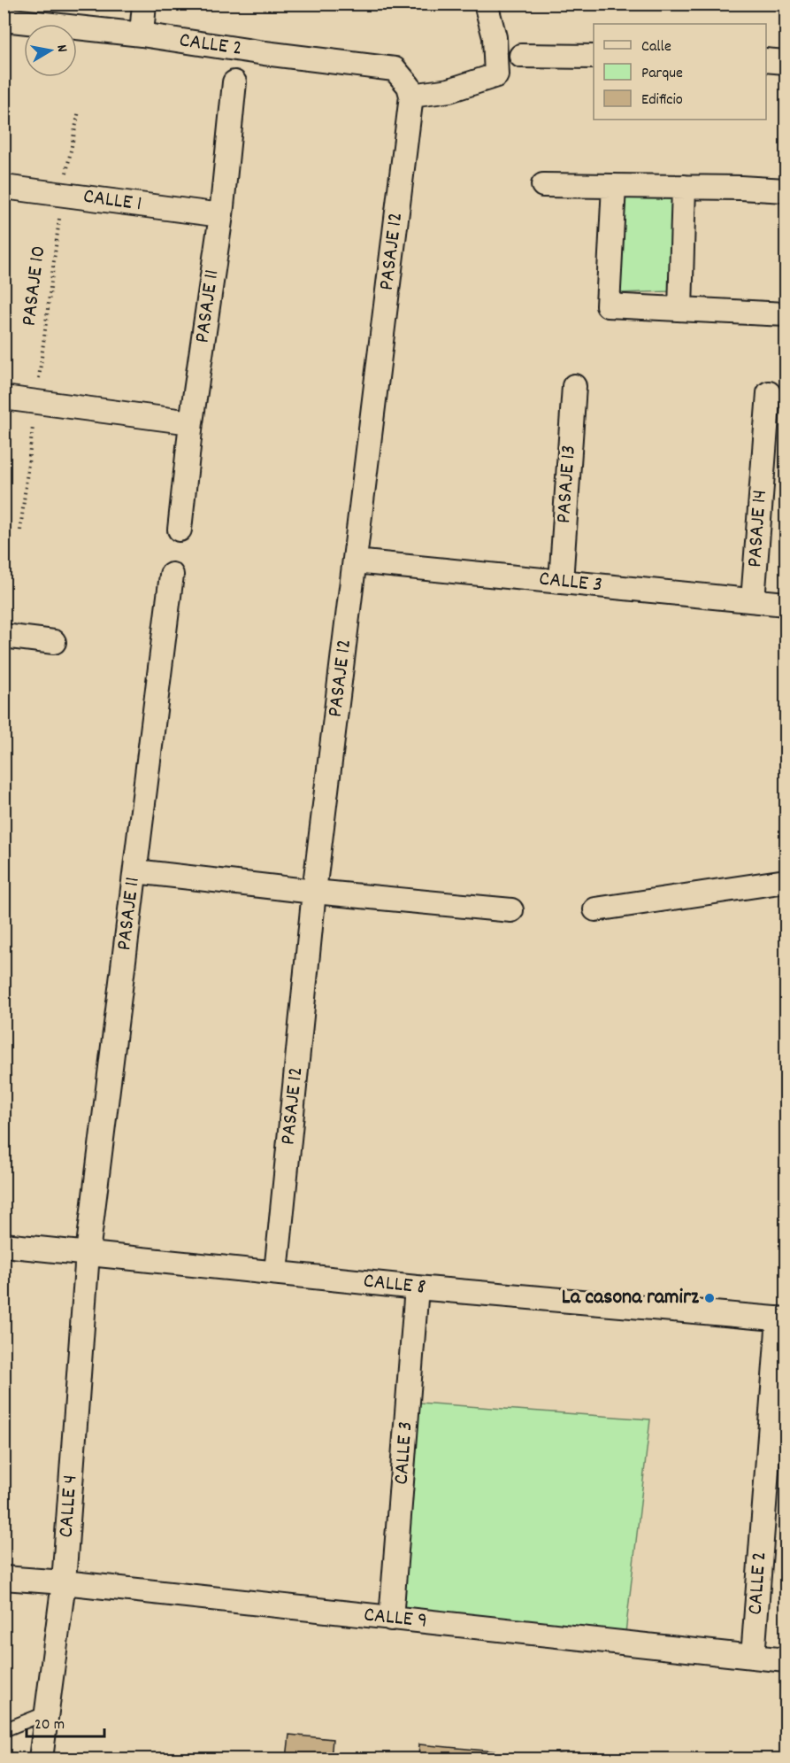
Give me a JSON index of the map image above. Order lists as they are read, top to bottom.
{
  "streets": {
    "street": [
      "CALLE 2",
      "CALLE 1",
      "PASAJE 12",
      "PASAJE 11",
      "PASAJE 13",
      "PASAJE 14",
      "CALLE 3",
      "CALLE 8",
      "CALLE 4",
      "CALLE 9"
    ],
    "path": ["PASAJE 10"]
  },
  "crossings": [
    ["CALLE 2", "PASAJE 12"],
    ["CALLE 2", "CALLE 8"],
    ["CALLE 2", "CALLE 9"],
    ["CALLE 1", "PASAJE 10"],
    ["CALLE 1", "PASAJE 11"],
    ["PASAJE 12", "CALLE 3"],
    ["PASAJE 12", "CALLE 8"],
    ["PASAJE 11", "CALLE 8"],
    ["PASAJE 11", "CALLE 4"],
    ["PASAJE 13", "CALLE 3"],
    ["PASAJE 14", "CALLE 3"],
    ["CALLE 3", "CALLE 8"],
    ["CALLE 3", "CALLE 9"],
    ["CALLE 8", "CALLE 4"],
    ["CALLE 4", "CALLE 9"]
  ],
  "places": ["La casona ramirz"],
  "legend": ["Calle", "Parque", "Edificio"],
  "scale_bar": "20 m",
  "north": "right"
}
